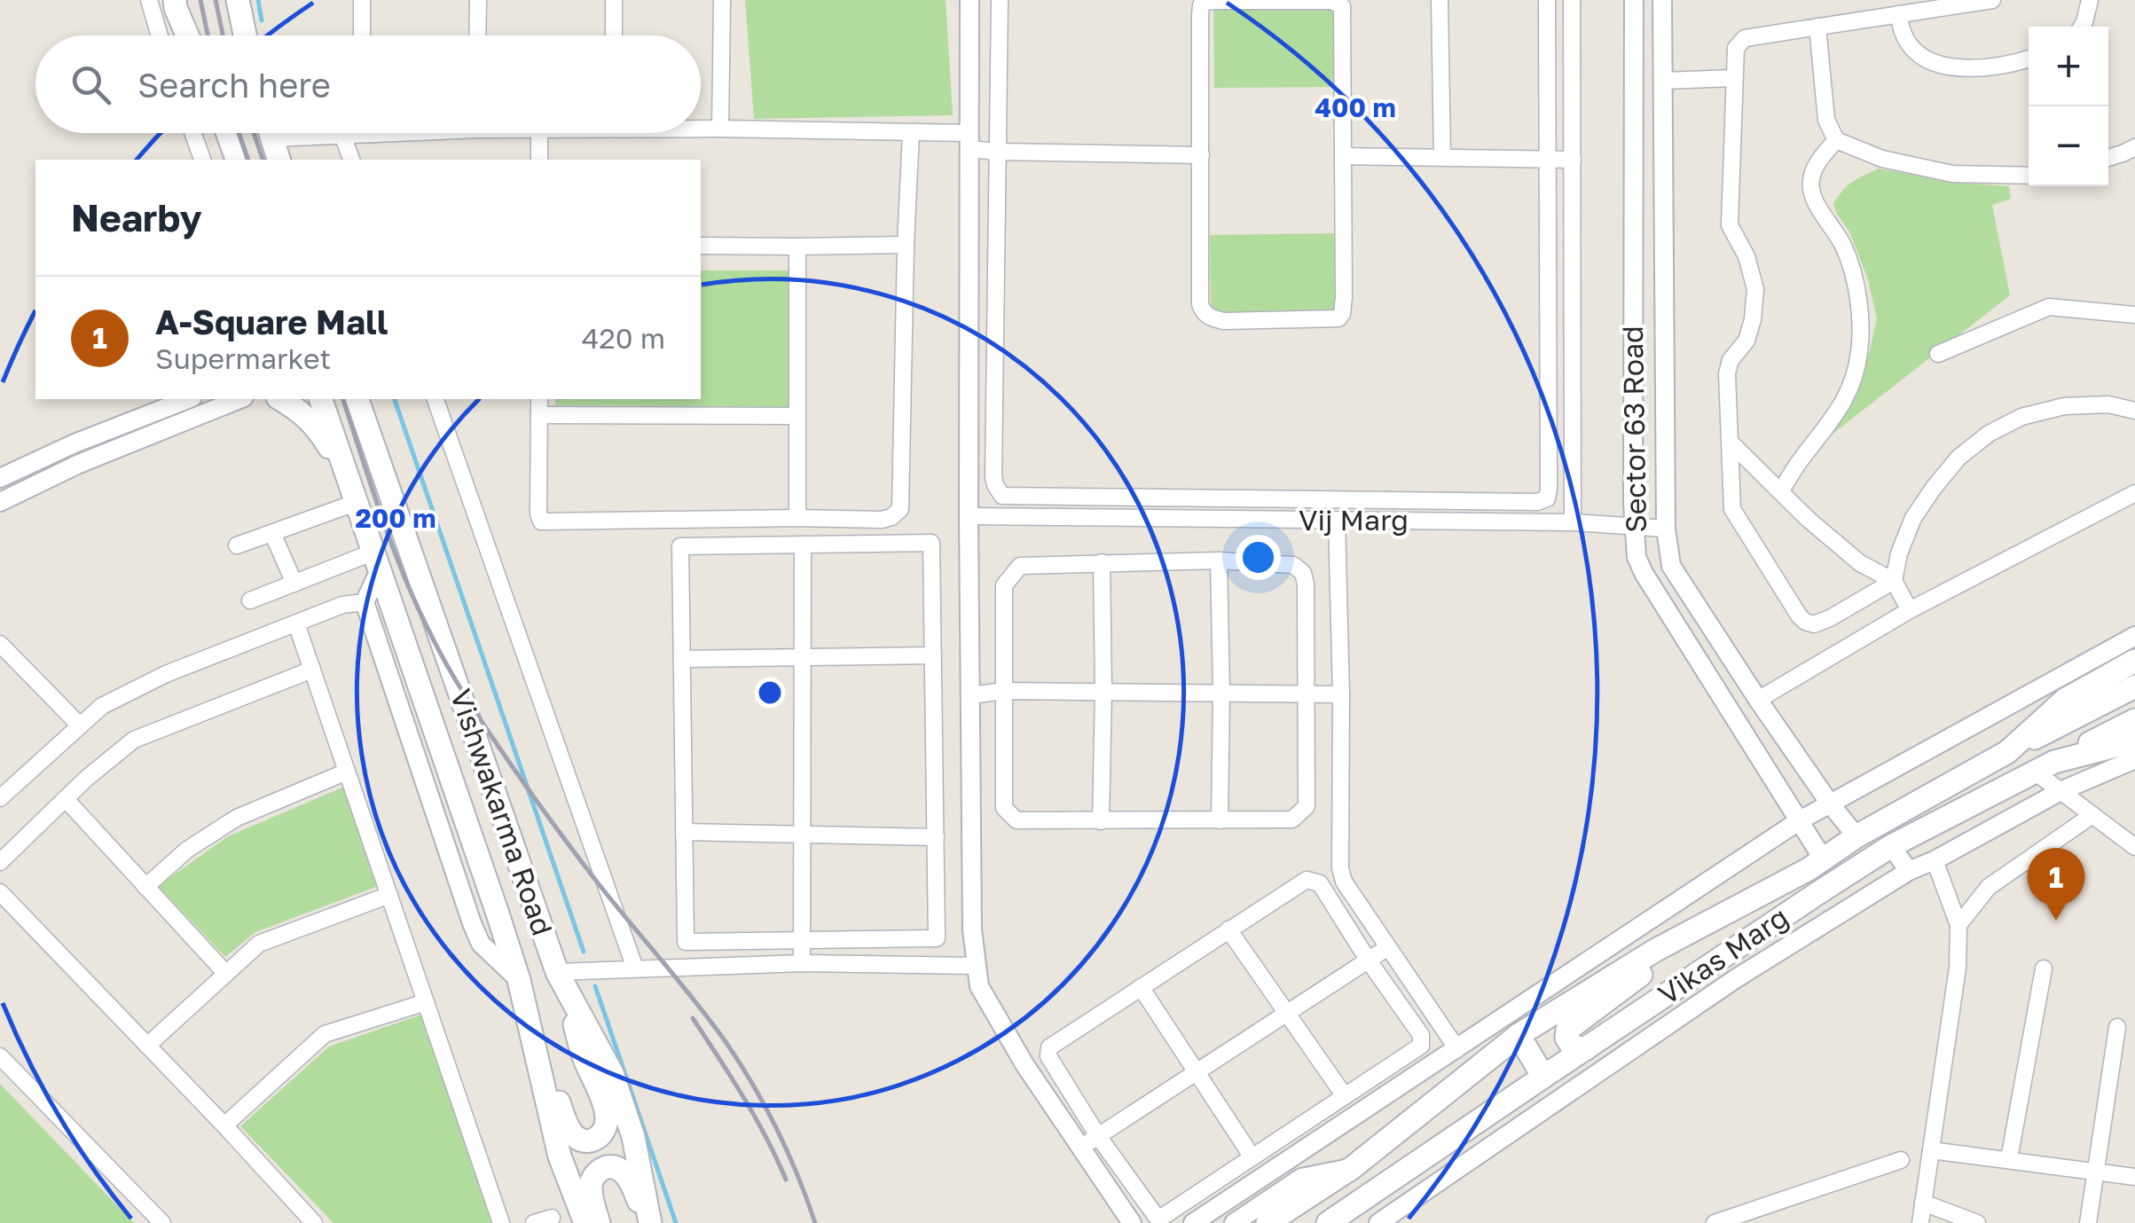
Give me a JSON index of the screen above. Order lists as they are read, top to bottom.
{
  "streets": {
    "main road": ["Vishwakarma Road", "Vikas Marg"],
    "street": ["Sector 63 Road", "Vij Marg"]
  },
  "crossings": [
    ["Sector 63 Road", "Vij Marg"],
    ["Sector 63 Road", "Vikas Marg"]
  ],
  "page": {
    "map_buttons": ["+", "−"],
    "search": "Search here",
    "heading": "Nearby",
    "list": [
      {
        "mark": "1",
        "name": "A-Square Mall",
        "note": "Supermarket",
        "value": "420 m"
      }
    ],
    "pins": "1"
  },
  "rings": ["400 m", "200 m"]
}
